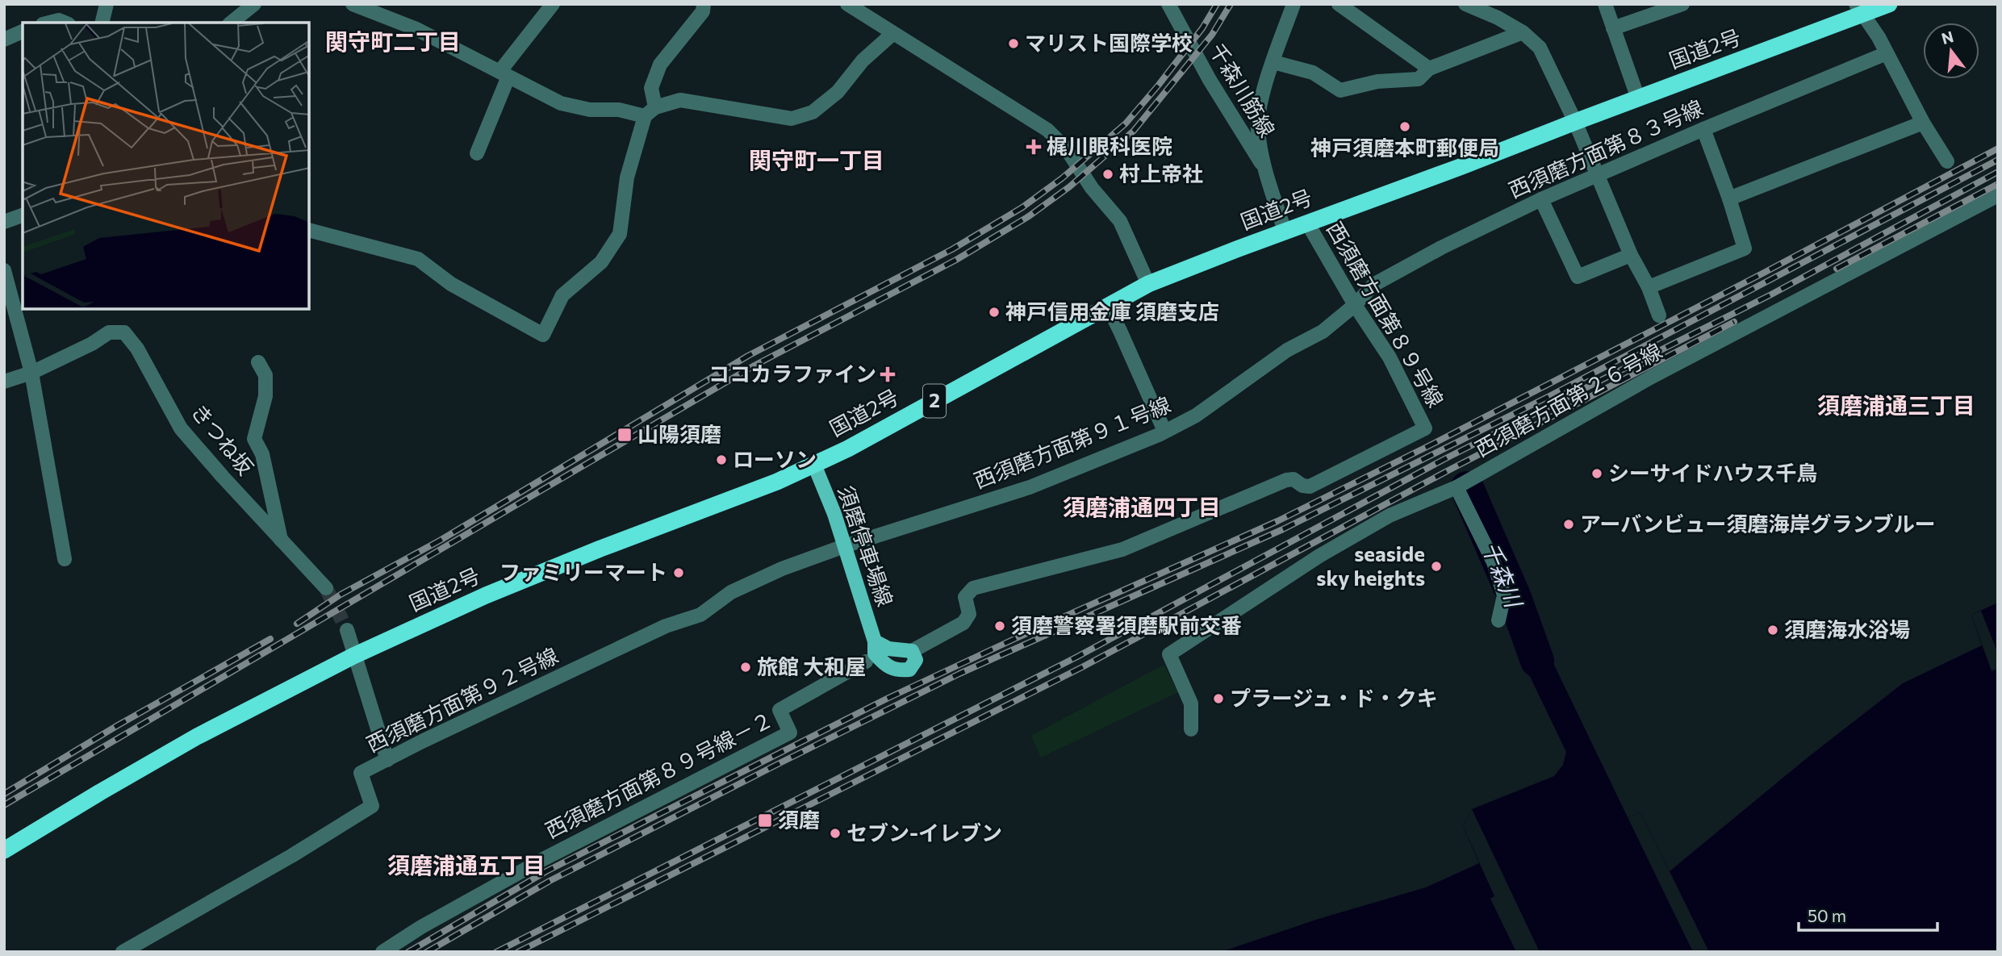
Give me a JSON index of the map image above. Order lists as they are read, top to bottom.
{
  "streets": {
    "highway": ["国道2号", "2"],
    "main road": ["須磨停車場線"],
    "street": [
      "千森川筋線",
      "西須磨方面第８３号線",
      "西須磨方面第８９号線",
      "西須磨方面第２６号線",
      "きつね坂",
      "西須磨方面第９１号線",
      "西須磨方面第９２号線",
      "西須磨方面第８９号線－２"
    ]
  },
  "crossings": [
    ["国道2号", "西須磨方面第８９号線"],
    ["国道2号", "須磨停車場線"],
    ["西須磨方面第８３号線", "西須磨方面第８９号線"],
    ["西須磨方面第８３号線", "西須磨方面第９１号線"],
    ["西須磨方面第８９号線", "西須磨方面第９１号線"],
    ["西須磨方面第８９号線", "須磨停車場線"],
    ["西須磨方面第９１号線", "須磨停車場線"],
    ["西須磨方面第９１号線", "西須磨方面第９２号線"],
    ["須磨停車場線", "西須磨方面第９２号線"]
  ],
  "districts": [
    "関守町二丁目",
    "関守町一丁目",
    "須磨浦通三丁目",
    "須磨浦通四丁目",
    "須磨浦通五丁目"
  ],
  "water": ["千森川"],
  "places": {
    "other": [
      "マリスト国際学校",
      "神戸須磨本町郵便局",
      "村上帝社",
      "神戸信用金庫 須磨支店",
      "ローソン",
      "シーサイドハウス千鳥",
      "アーバンビュー須磨海岸グランブルー",
      "seaside sky heights",
      "ファミリーマート",
      "須磨警察署須磨駅前交番",
      "須磨海水浴場",
      "旅館 大和屋",
      "プラージュ・ド・クキ",
      "セブン-イレブン"
    ],
    "health": ["梶川眼科医院", "ココカラファイン"],
    "transit": ["山陽須磨", "須磨"]
  },
  "scale_bar": "50 m",
  "north": "top"
}
